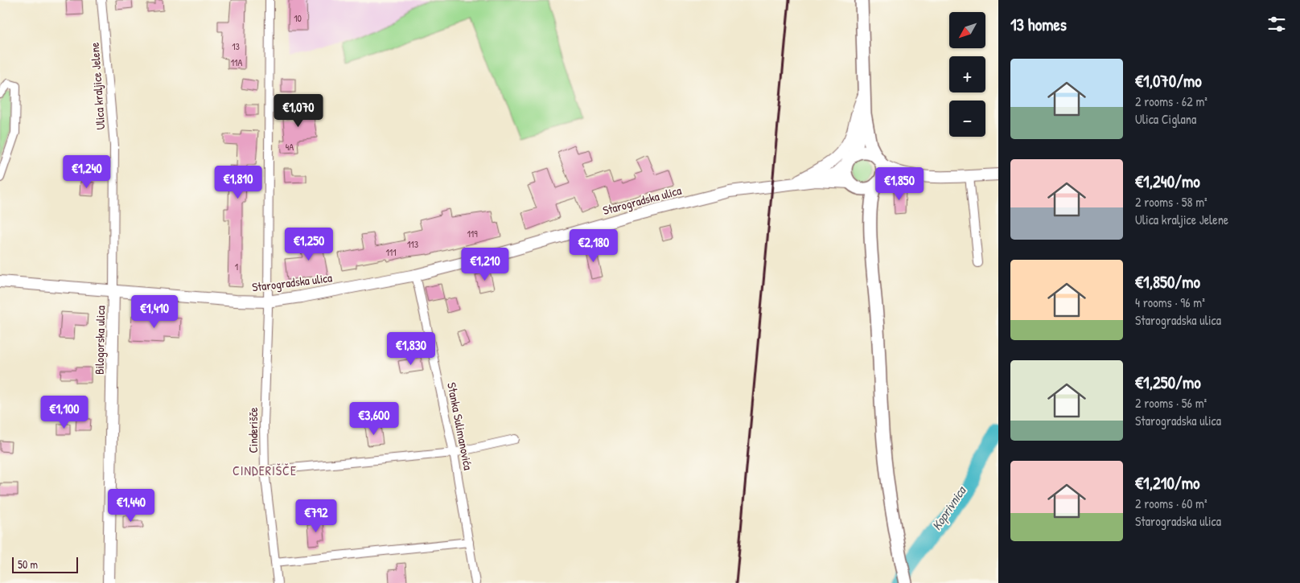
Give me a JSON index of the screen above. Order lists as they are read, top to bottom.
{
  "streets": {
    "main road": ["Starogradska ulica", "Bilogorska ulica"],
    "street": ["Ulica kraljice Jelene", "Stanka Sulimanovića", "Cinderišče"]
  },
  "crossings": [
    ["Ulica kraljice Jelene", "Starogradska ulica"],
    ["Ulica kraljice Jelene", "Bilogorska ulica"],
    ["Starogradska ulica", "Bilogorska ulica"],
    ["Starogradska ulica", "Stanka Sulimanovića"],
    ["Starogradska ulica", "Cinderišče"]
  ],
  "districts": ["CINDERIŠČE"],
  "water": ["Koprivnica"],
  "house_numbers": [
    "10",
    "13",
    "11A",
    "4A",
    "119",
    "113",
    "111",
    "1"
  ],
  "scale_bar": "50 m",
  "north": "bottom left",
  "page": {
    "heading": "13 homes",
    "map_buttons": ["+", "−"],
    "list": [
      {
        "name": "€1,070/mo",
        "note": "2 rooms · 62 m² · Ulica Ciglana"
      },
      {
        "name": "€1,240/mo",
        "note": "2 rooms · 58 m² · Ulica kraljice Jelene"
      },
      {
        "name": "€1,850/mo",
        "note": "4 rooms · 96 m² · Starogradska ulica"
      },
      {
        "name": "€1,250/mo",
        "note": "2 rooms · 56 m² · Starogradska ulica"
      },
      {
        "name": "€1,210/mo",
        "note": "2 rooms · 60 m² · Starogradska ulica"
      }
    ],
    "price": [
      "€1,070",
      "€1,240",
      "€1,810",
      "€1,850",
      "€1,250",
      "€2,180",
      "€1,210",
      "€1,410",
      "€1,830",
      "€1,100",
      "€3,600",
      "€1,440",
      "€792"
    ],
    "scale": "50 m"
  }
}
